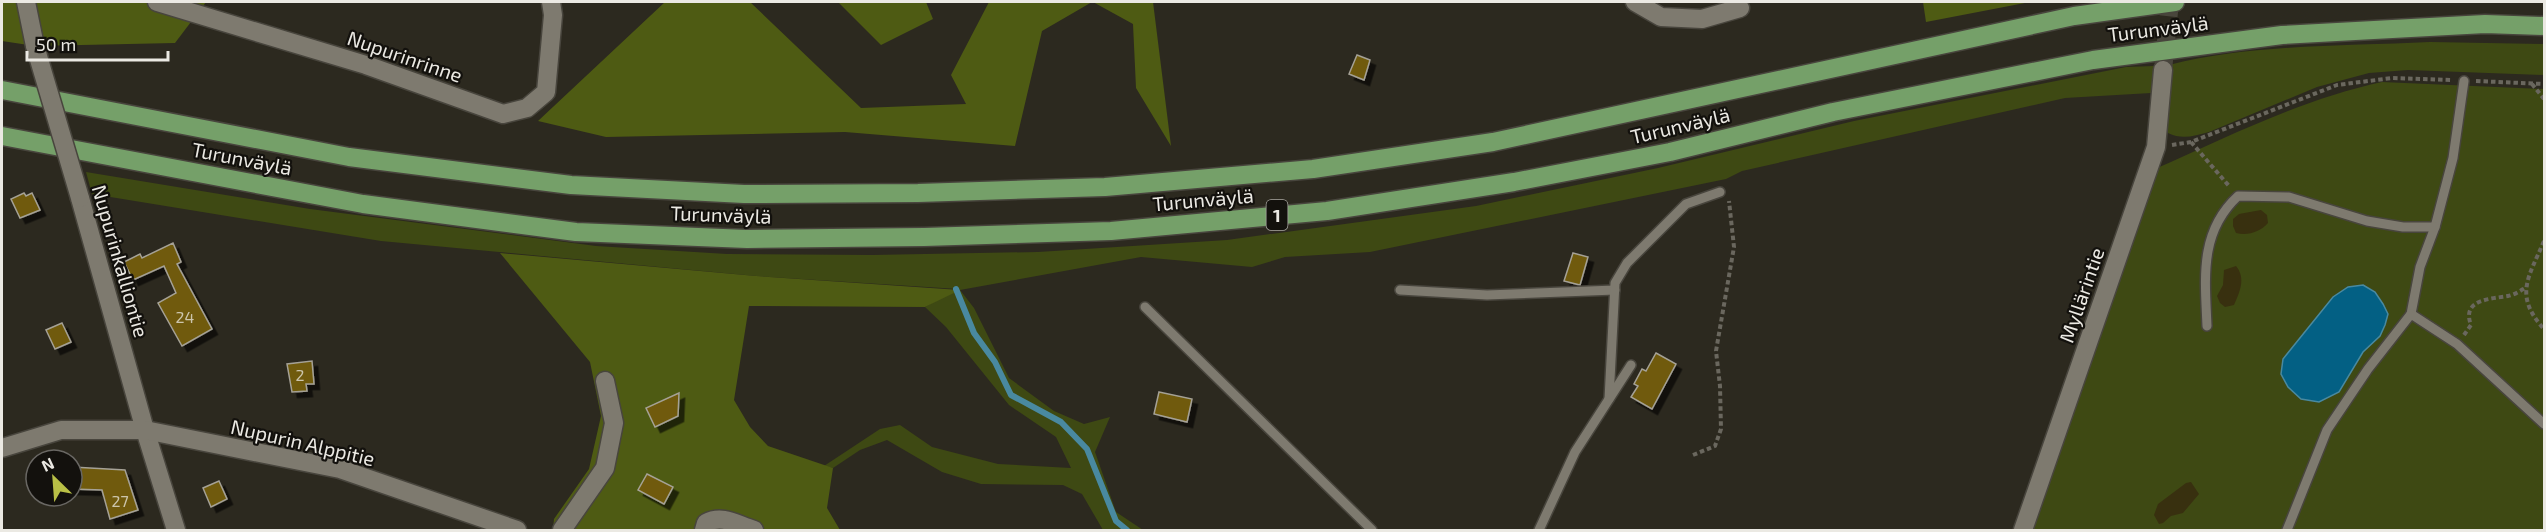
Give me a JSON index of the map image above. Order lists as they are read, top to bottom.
{
  "streets": {
    "highway": ["Turunväylä", "1"],
    "street": [
      "Nupurinrinne",
      "Nupurinkalliontie",
      "Myllärintie",
      "Nupurin Alppitie"
    ]
  },
  "crossings": [
    ["Nupurinkalliontie", "Nupurin Alppitie"]
  ],
  "house_numbers": ["24", "2", "27"],
  "scale_bar": "50 m",
  "north": "top left"
}
